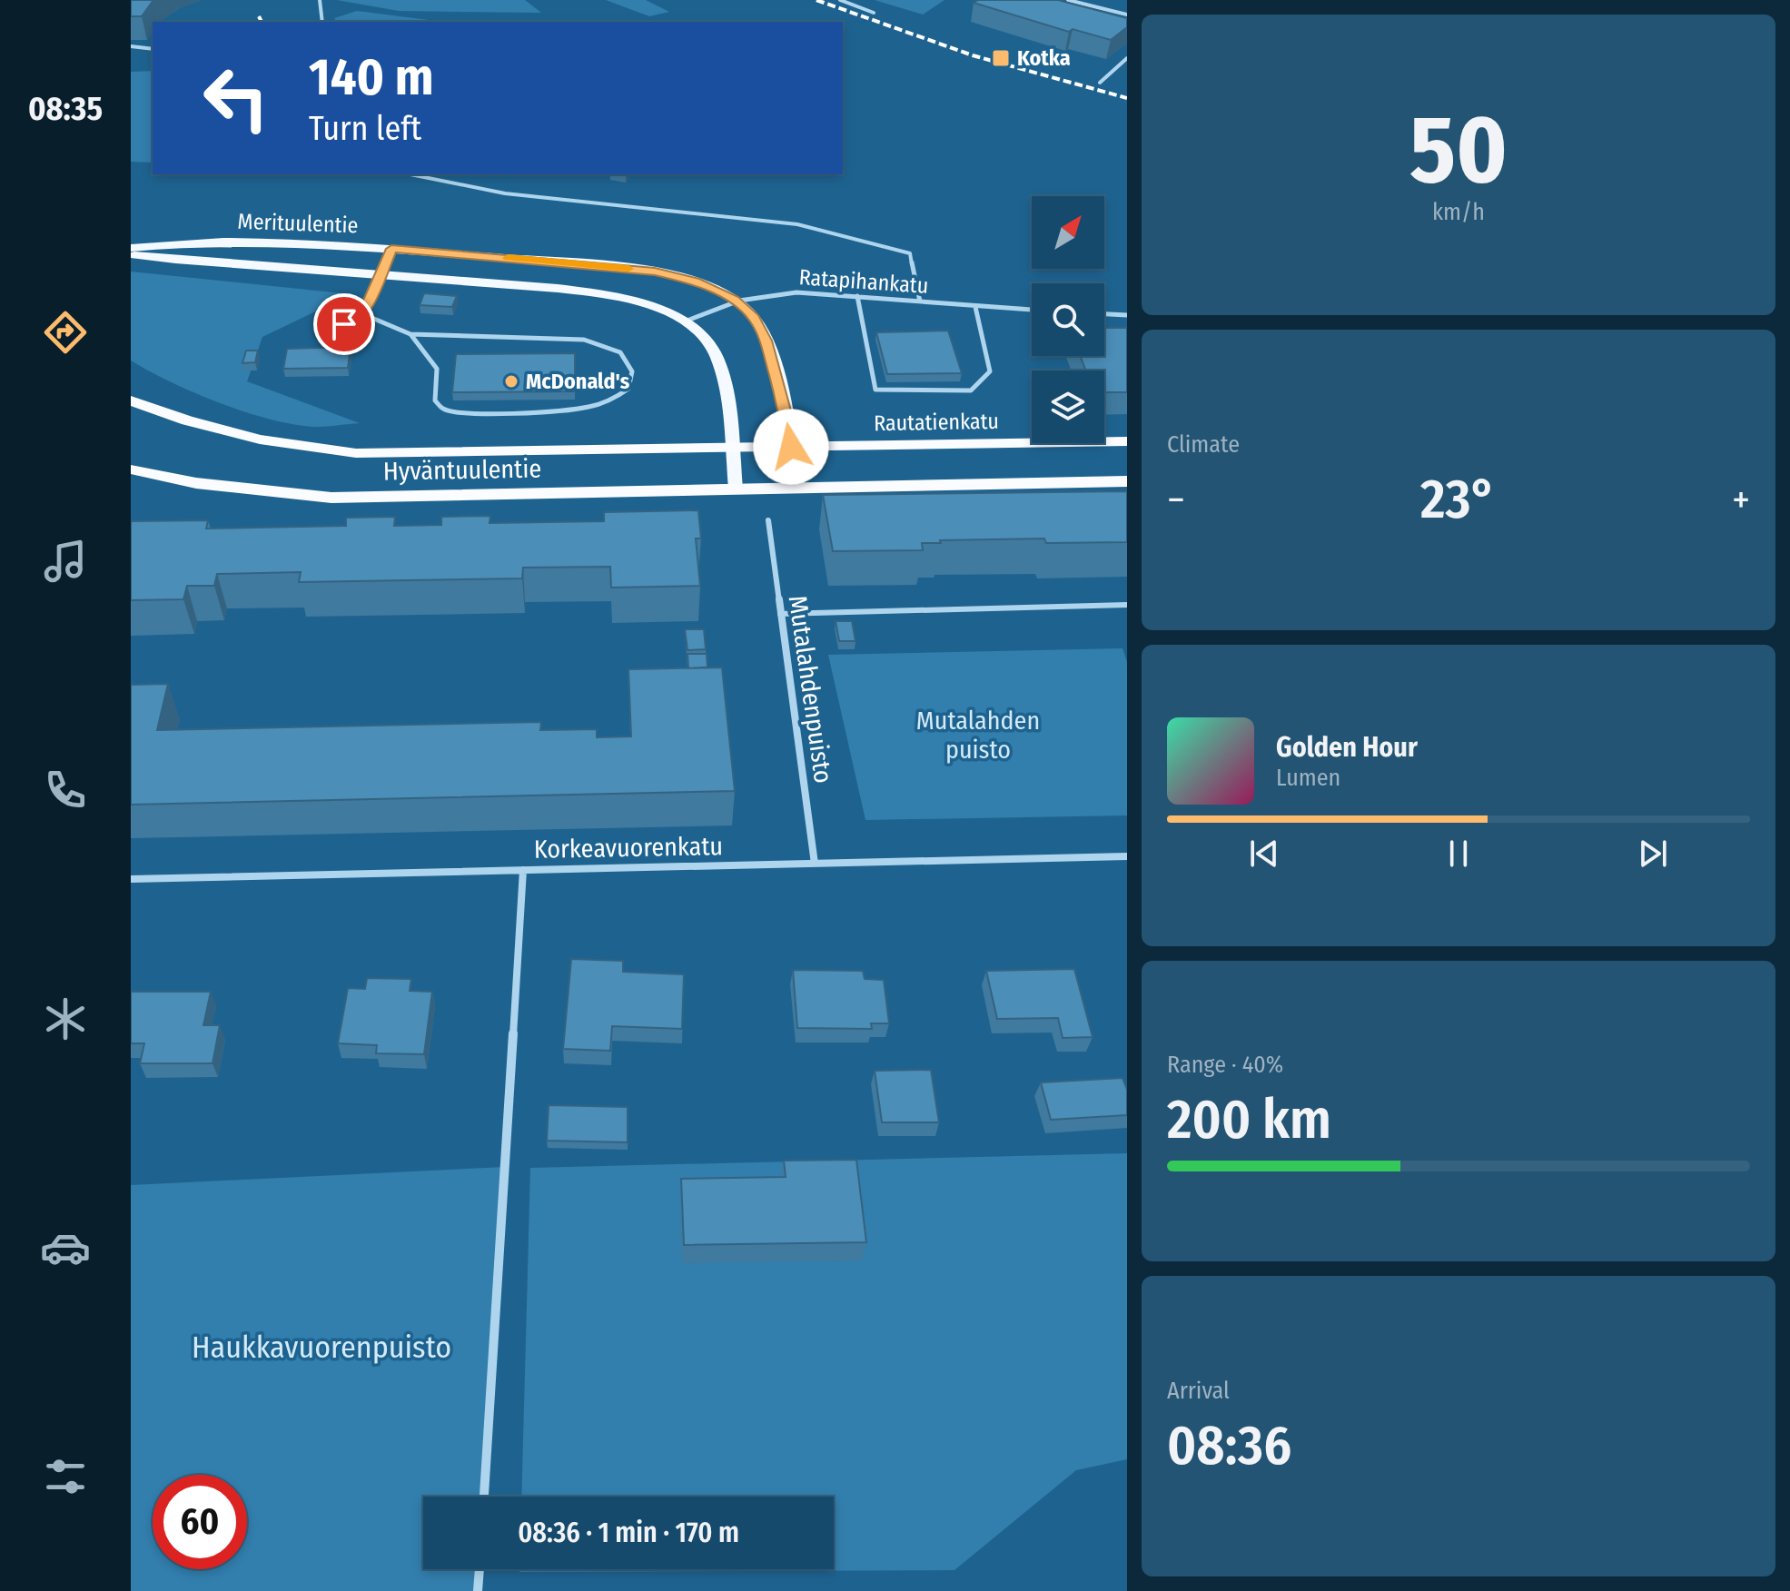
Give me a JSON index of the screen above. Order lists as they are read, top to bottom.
{
  "streets": {
    "highway": ["Rautatienkatu", "Hyväntuulentie"],
    "main road": ["Merituulentie"],
    "street": ["Mutalahdenpuisto", "Korkeavuorenkatu"],
    "lane": ["Ratapihankatu"]
  },
  "crossings": [
    ["Merituulentie", "Ratapihankatu"],
    ["Merituulentie", "Rautatienkatu"],
    ["Merituulentie", "Hyväntuulentie"],
    ["Rautatienkatu", "Hyväntuulentie"],
    ["Mutalahdenpuisto", "Korkeavuorenkatu"]
  ],
  "parks": ["Mutalahden puisto", "Haukkavuorenpuisto"],
  "places": {
    "transit": ["Kotka"],
    "other": ["McDonald's"]
  },
  "north": "top right",
  "page": {
    "tabs": "08:35",
    "tile": [
      ["50", "km/h"],
      "Climate",
      ["Range · 40%", "200 km"],
      ["Arrival", "08:36"]
    ],
    "turn": ["140 m", "Turn left"],
    "heat": ["−", "23°", "+"],
    "song": ["Golden Hour", "Lumen"],
    "limit": "60",
    "trip": "08:36 · 1 min · 170 m"
  }
}
